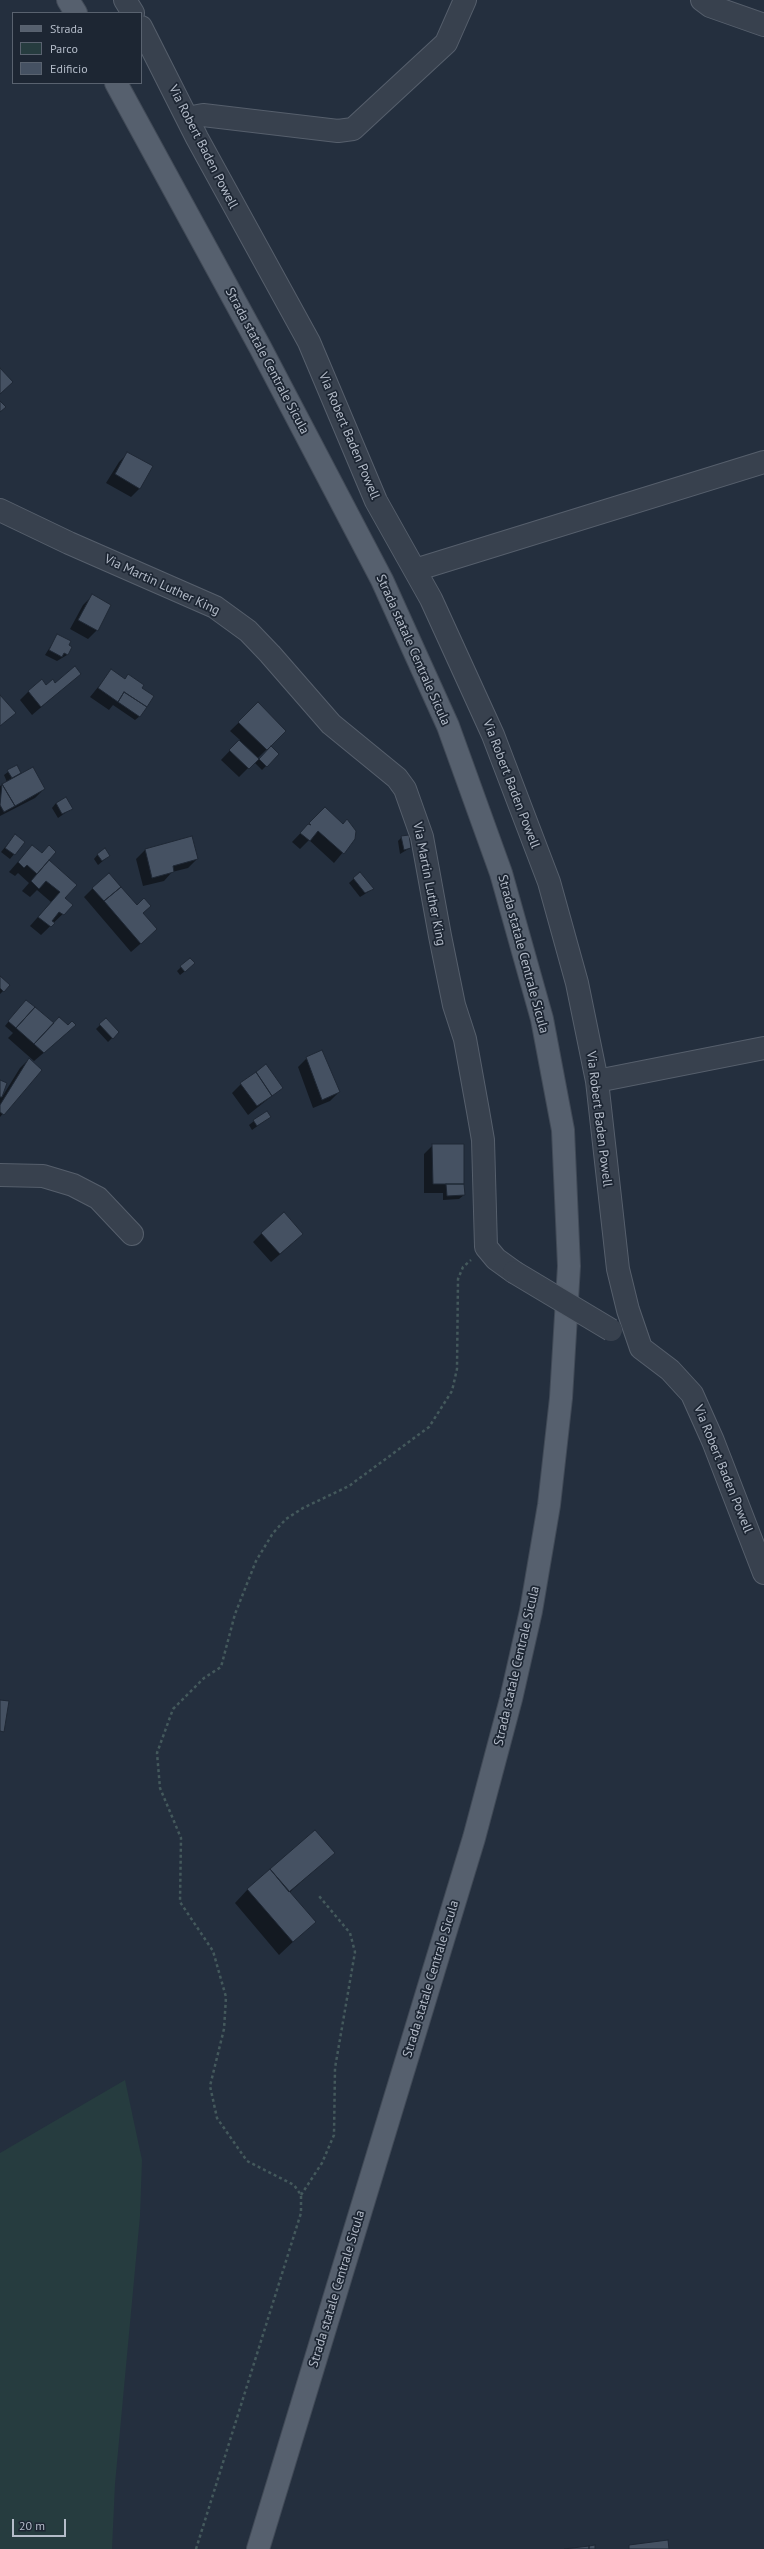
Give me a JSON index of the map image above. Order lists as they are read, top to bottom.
{
  "streets": {
    "main road": ["Strada statale Centrale Sicula"],
    "street": ["Via Robert Baden Powell", "Via Martin Luther King"]
  },
  "legend": ["Strada", "Parco", "Edificio"],
  "scale_bar": "20 m"
}
